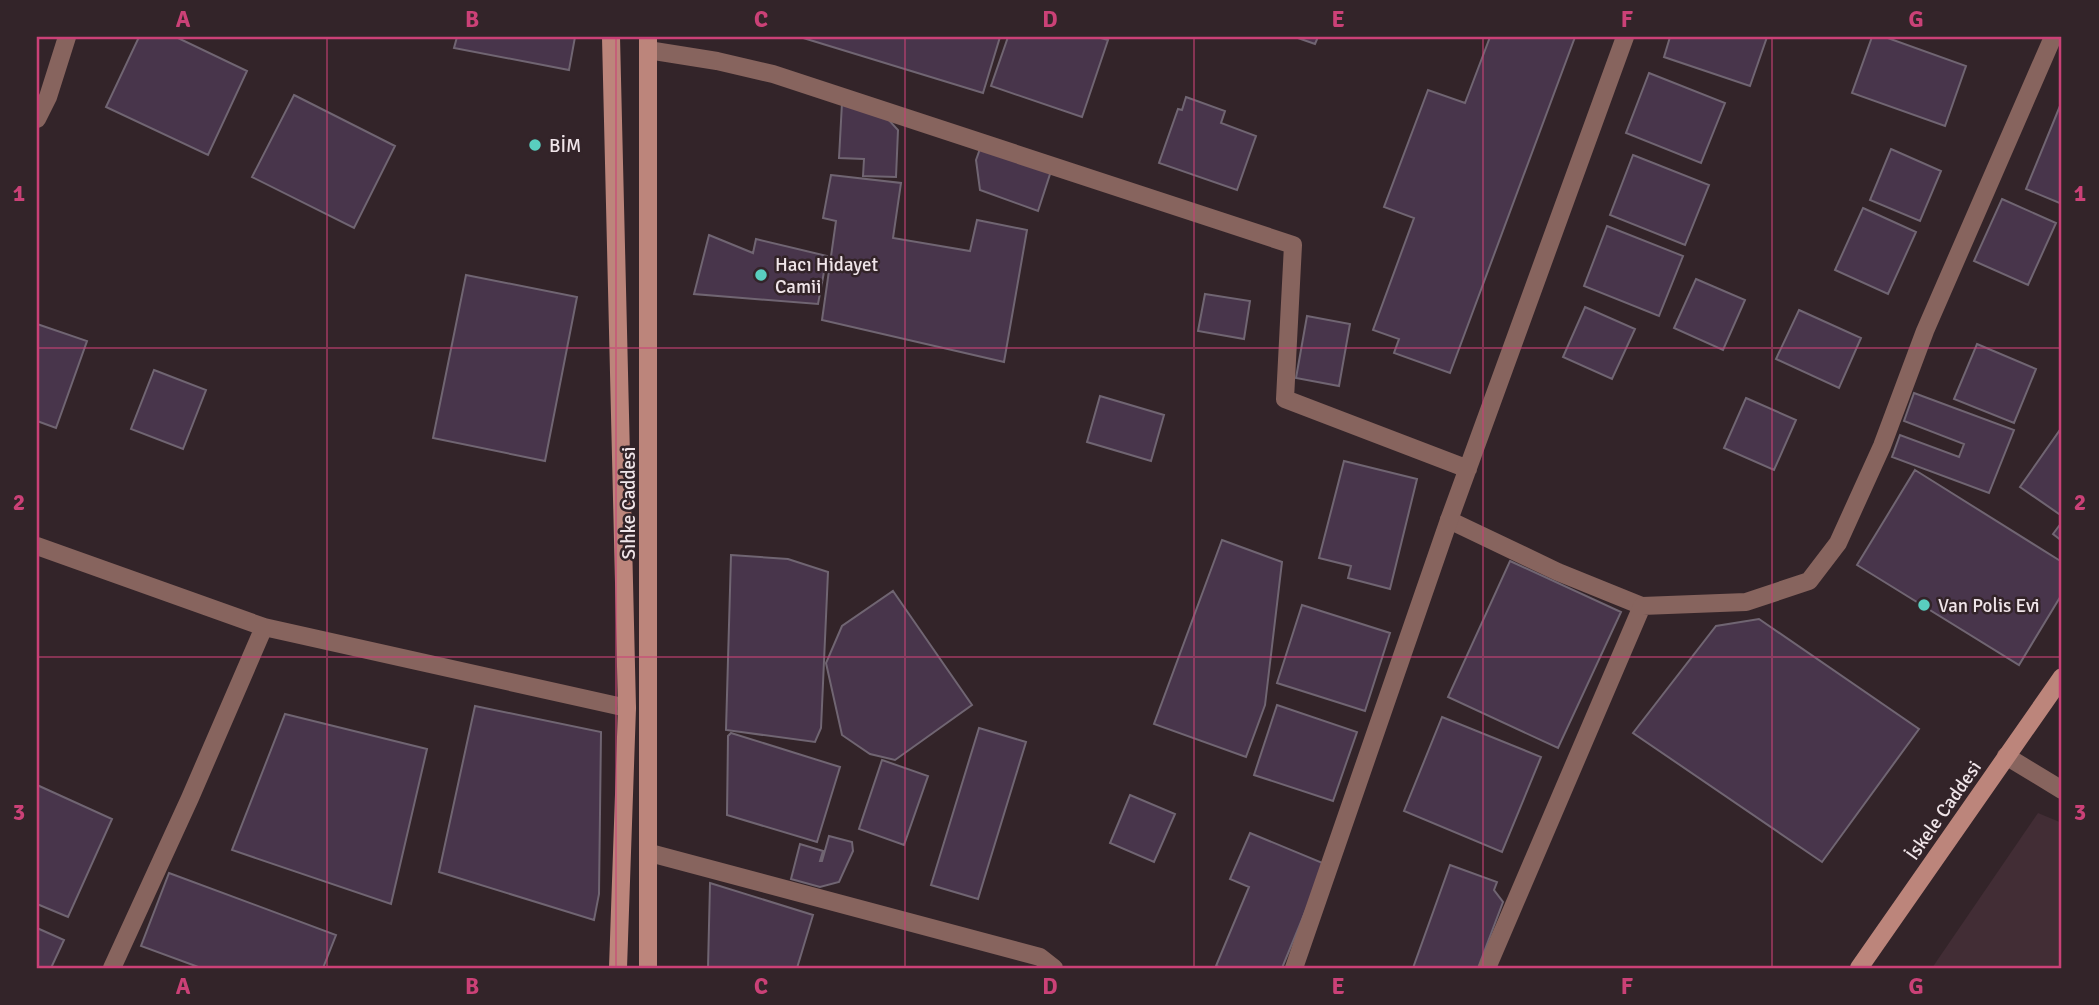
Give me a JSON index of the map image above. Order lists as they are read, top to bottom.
{
  "streets": {
    "main road": ["Sıhke Caddesi", "İskele Caddesi"]
  },
  "places": ["BİM", "Hacı Hidayet Camii", "Van Polis Evi"],
  "grid": {
    "columns": [
      "A",
      "B",
      "C",
      "D",
      "E",
      "F",
      "G"
    ],
    "rows": ["1", "2", "3"]
  }
}
